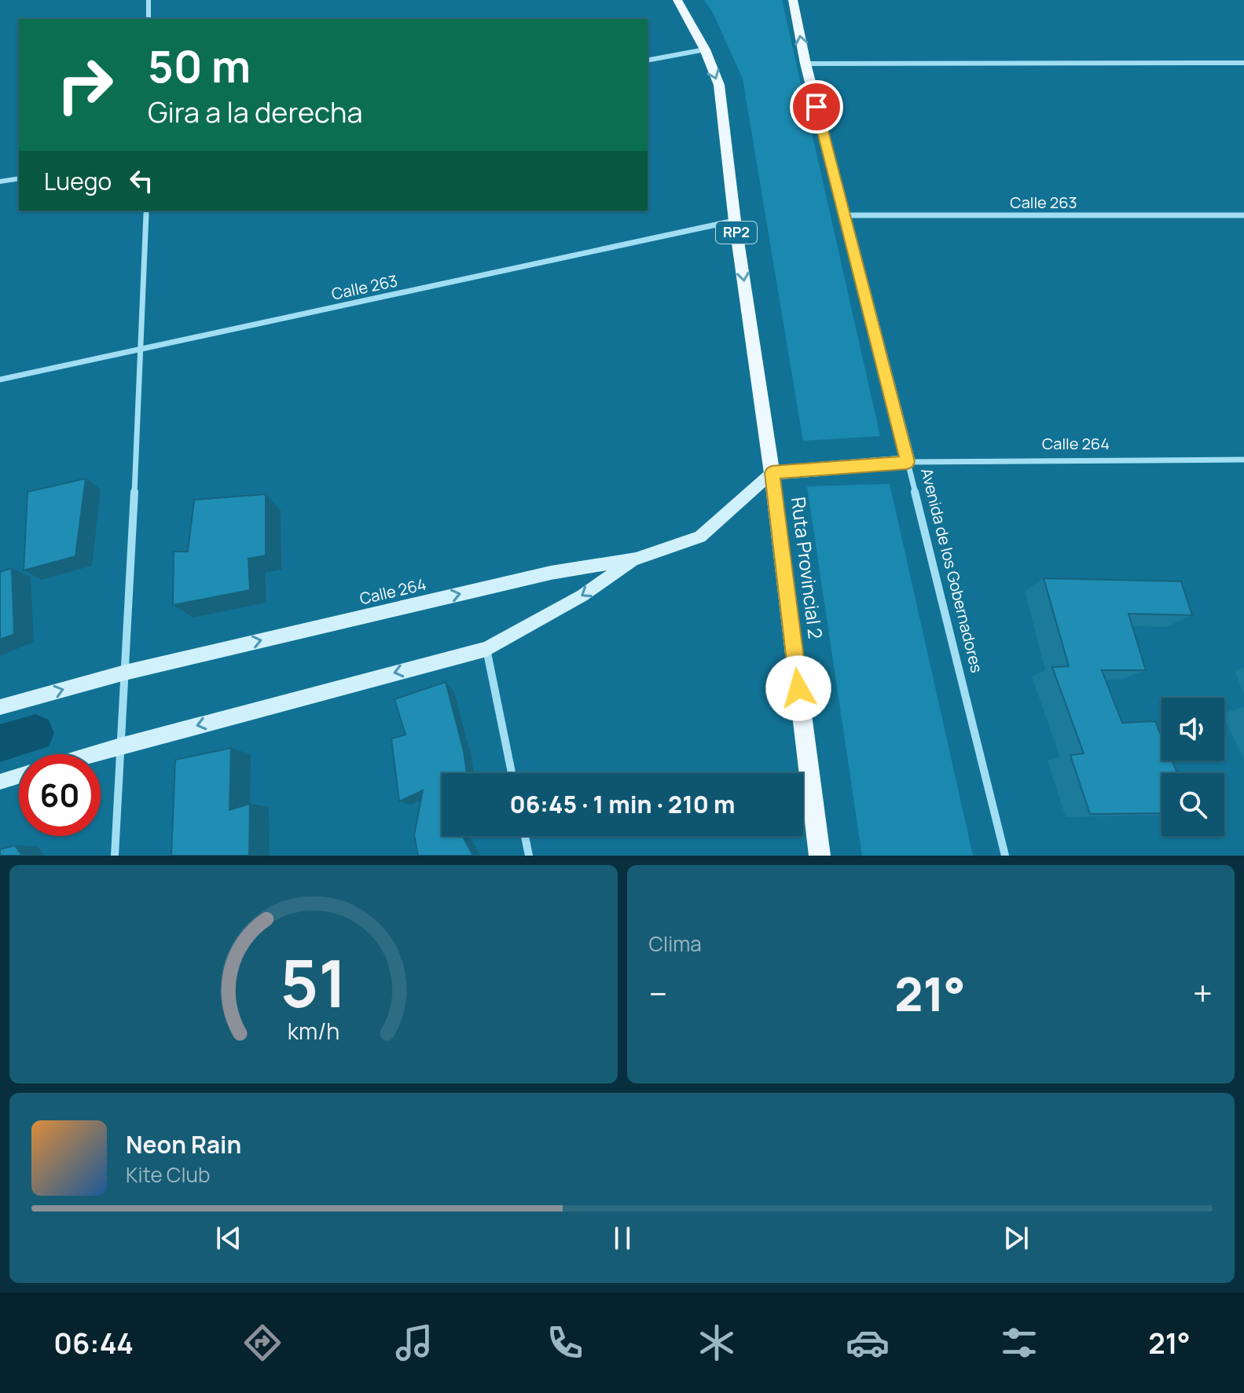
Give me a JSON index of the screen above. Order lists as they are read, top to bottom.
{
  "streets": {
    "main road": [
      "RP2",
      "Calle 264",
      "Ruta Provincial 2",
      "Avenida de los Gobernadores"
    ],
    "street": ["Calle 263"]
  },
  "crossings": [
    ["Calle 263", "RP2"],
    ["Calle 263", "Avenida de los Gobernadores"],
    ["RP2", "Calle 264"],
    ["RP2", "Ruta Provincial 2"],
    ["Calle 264", "Ruta Provincial 2"],
    ["Calle 264", "Avenida de los Gobernadores"]
  ],
  "one_way": ["Calle 264"],
  "page": {
    "turn": ["50 m", "Gira a la derecha"],
    "then": "Luego",
    "limit": "60",
    "trip": "06:45 · 1 min · 210 m",
    "tile": "Clima",
    "heat": ["−", "21°", "+"],
    "song": ["Neon Rain", "Kite Club"],
    "tabs": ["06:44", "21°"],
    "gauge": ["51", "km/h"]
  }
}
